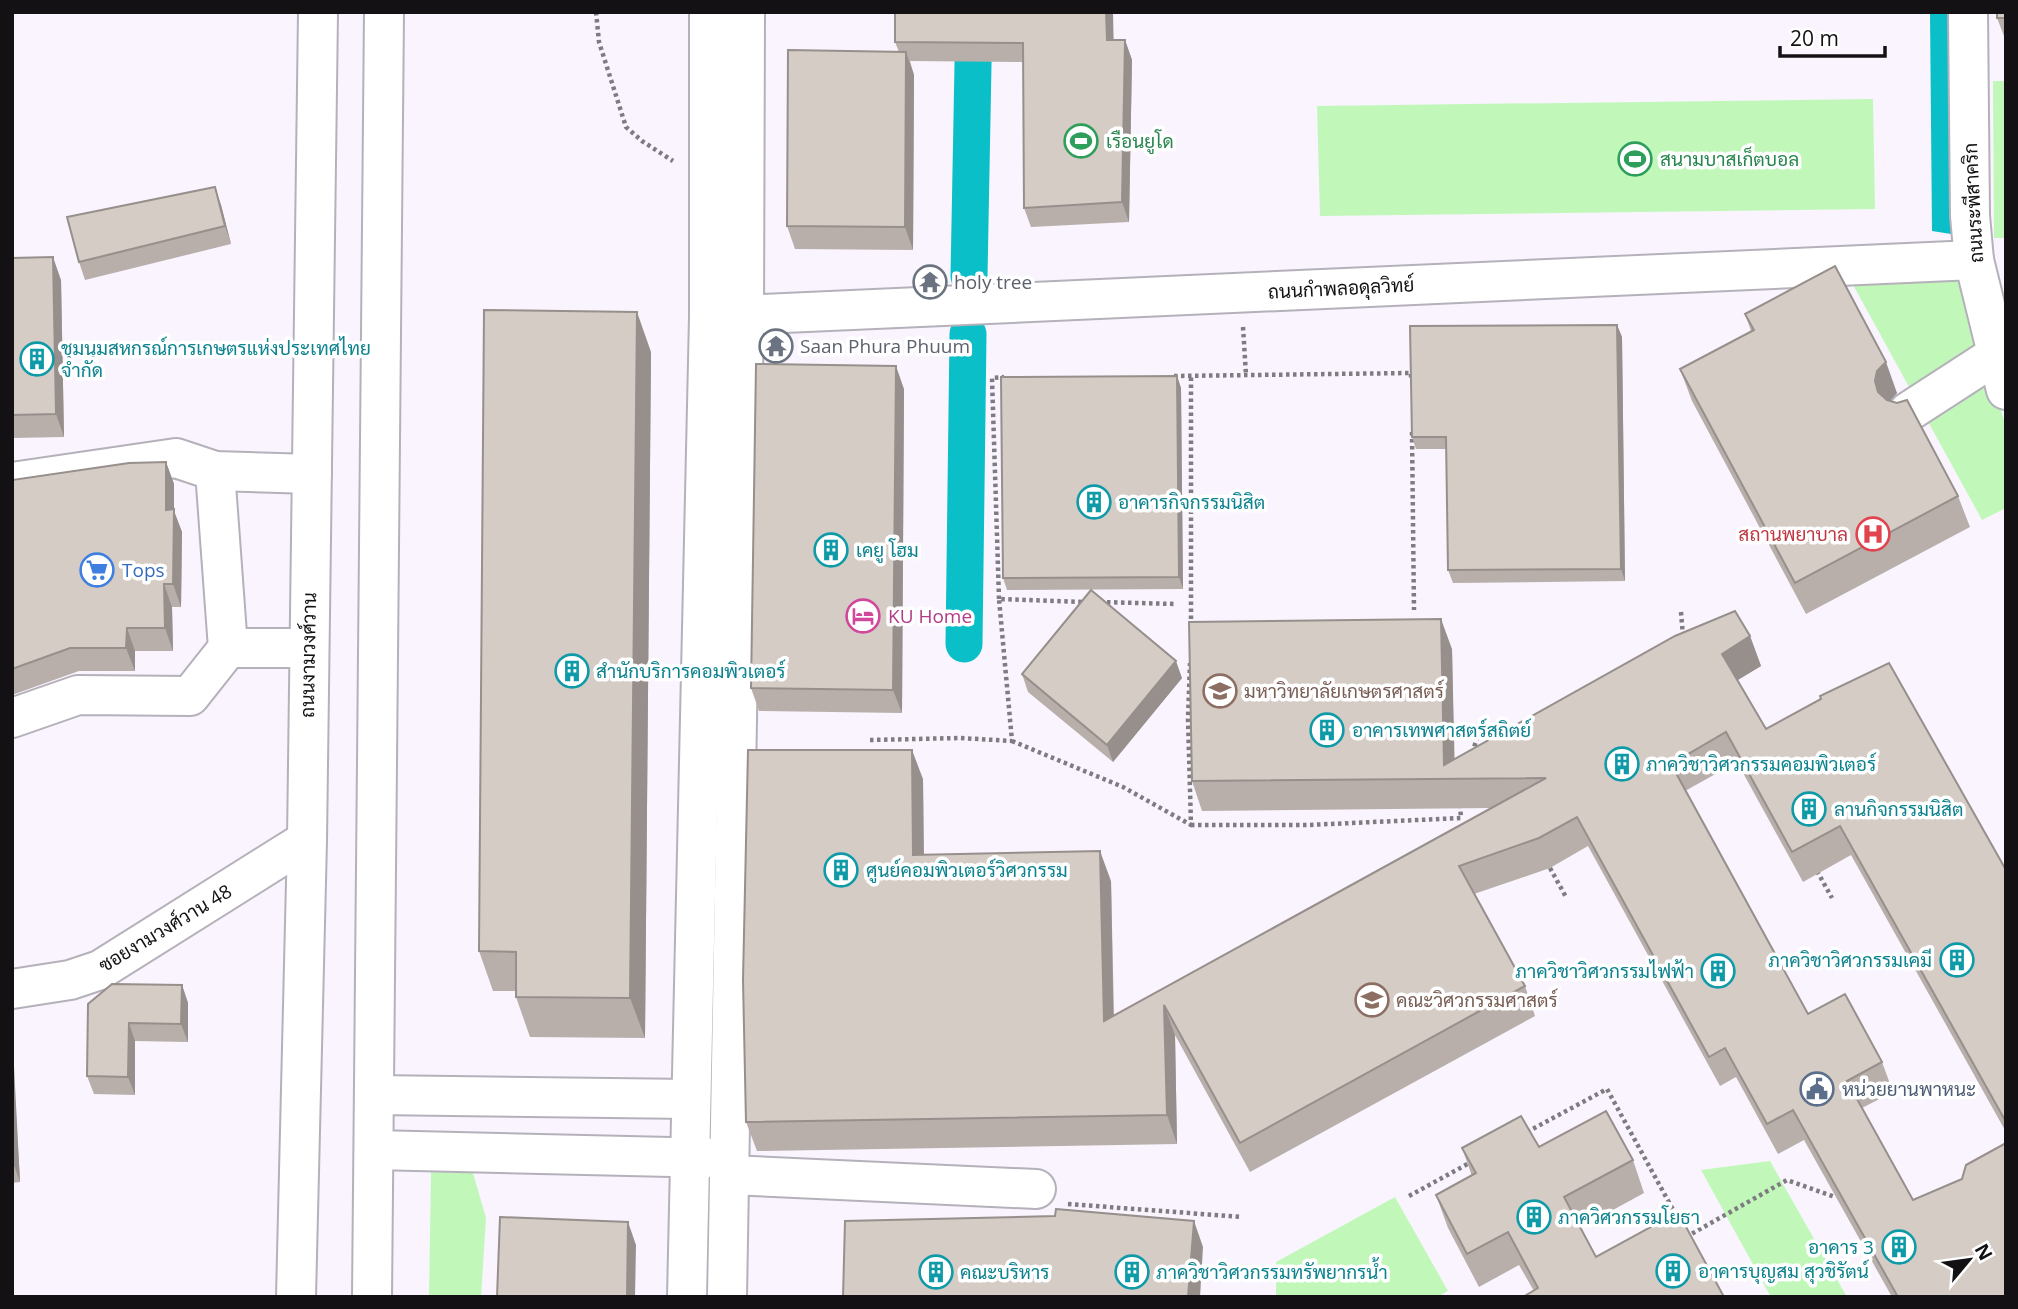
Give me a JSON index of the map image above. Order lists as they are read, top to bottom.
{
  "streets": {
    "main road": [
      "ถนนระพีสาคริก",
      "ถนนกำพลอดุลวิทย์",
      "ถนนงามวงศ์วาน",
      "ซอยงามวงศ์วาน 48"
    ]
  },
  "crossings": [
    ["ถนนระพีสาคริก", "ถนนกำพลอดุลวิทย์"],
    ["ถนนงามวงศ์วาน", "ซอยงามวงศ์วาน 48"]
  ],
  "places": {
    "sports": ["เรือนยูโด", "สนามบาสเก็ตบอล"],
    "temple": ["holy tree", "Saan Phura Phuum"],
    "building": [
      "ชุมนุมสหกรณ์การเกษตรแห่งประเทศไทย จำกัด",
      "อาคารกิจกรรมนิสิต",
      "เคยู โฮม",
      "สำนักบริการคอมพิวเตอร์",
      "อาคารเทพศาสตร์สถิตย์",
      "ภาควิชาวิศวกรรมคอมพิวเตอร์",
      "ลานกิจกรรมนิสิต",
      "ศูนย์คอมพิวเตอร์วิศวกรรม",
      "ภาควิชาวิศวกรรมเคมี",
      "ภาควิชาวิศวกรรมไฟฟ้า",
      "ภาควิศวกรรมโยธา",
      "อาคาร 3",
      "อาคารบุญสม สุวชิรัตน์",
      "คณะบริหาร",
      "ภาควิชาวิศวกรรมทรัพยากรน้ำ"
    ],
    "hospital": ["สถานพยาบาล"],
    "supermarket": ["Tops"],
    "hotel": ["KU Home"],
    "school or university": ["มหาวิทยาลัยเกษตรศาสตร์", "คณะวิศวกรรมศาสตร์"],
    "public building": ["หน่วยยานพาหนะ"]
  },
  "scale_bar": "20 m",
  "north": "top right"
}
